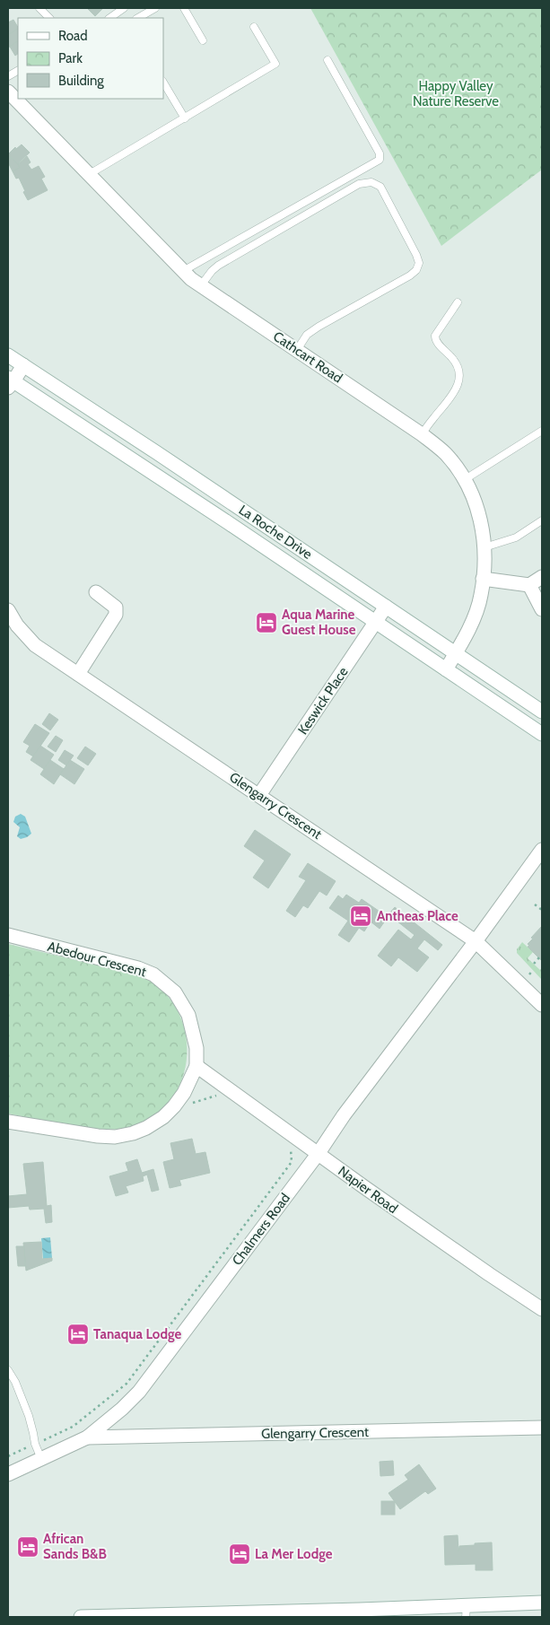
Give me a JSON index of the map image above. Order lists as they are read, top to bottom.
{
  "streets": {
    "street": [
      "Cathcart Road",
      "La Roche Drive",
      "Keswick Place",
      "Glengarry Crescent",
      "Abedour Crescent",
      "Napier Road",
      "Chalmers Road"
    ]
  },
  "crossings": [
    ["Cathcart Road", "La Roche Drive"],
    ["La Roche Drive", "Keswick Place"],
    ["Keswick Place", "Glengarry Crescent"],
    ["Glengarry Crescent", "Chalmers Road"],
    ["Abedour Crescent", "Napier Road"],
    ["Napier Road", "Chalmers Road"]
  ],
  "parks": ["Happy Valley Nature Reserve"],
  "places": {
    "hotel": [
      "Aqua Marine Guest House",
      "Antheas Place",
      "Tanaqua Lodge",
      "African Sands B&B",
      "La Mer Lodge"
    ]
  },
  "legend": ["Road", "Park", "Building"]
}
